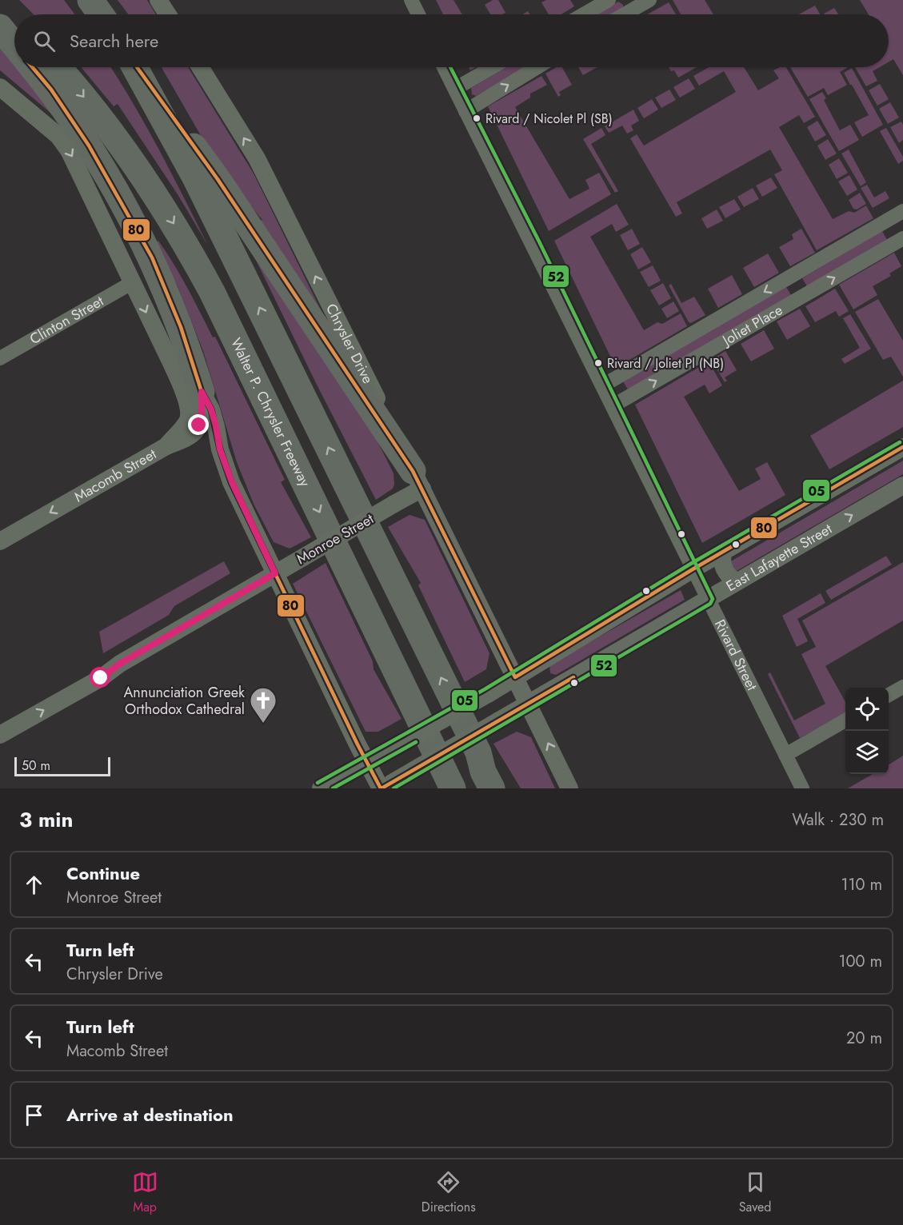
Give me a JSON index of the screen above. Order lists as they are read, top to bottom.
{
  "streets": {
    "highway": ["Walter P. Chrysler Freeway"],
    "street": [
      "Clinton Street",
      "Joliet Place",
      "Chrysler Drive",
      "Macomb Street",
      "Monroe Street",
      "East Lafayette Street",
      "Rivard Street"
    ]
  },
  "crossings": [
    ["Joliet Place", "Rivard Street"],
    ["Chrysler Drive", "Monroe Street"],
    ["Chrysler Drive", "East Lafayette Street"],
    ["East Lafayette Street", "Rivard Street"]
  ],
  "one_way": ["Chrysler Drive", "Macomb Street", "Monroe Street"],
  "places": {
    "other": ["Rivard / Nicolet Pl (SB)", "Rivard / Joliet Pl (NB)"],
    "church": ["Annunciation Greek Orthodox Cathedral"]
  },
  "lines": ["transit line 80", "transit line 52", "transit line 05"],
  "scale_bar": "50 m",
  "page": {
    "search": "Search here",
    "scale": "50 m",
    "heading": ["3 min", "Walk · 230 m"],
    "list": [
      ["Continue", "Monroe Street", "110 m"],
      ["Turn left", "Chrysler Drive", "100 m"],
      ["Turn left", "Macomb Street", "20 m"],
      "Arrive at destination"
    ],
    "nav": ["Map", "Directions", "Saved"]
  }
}
